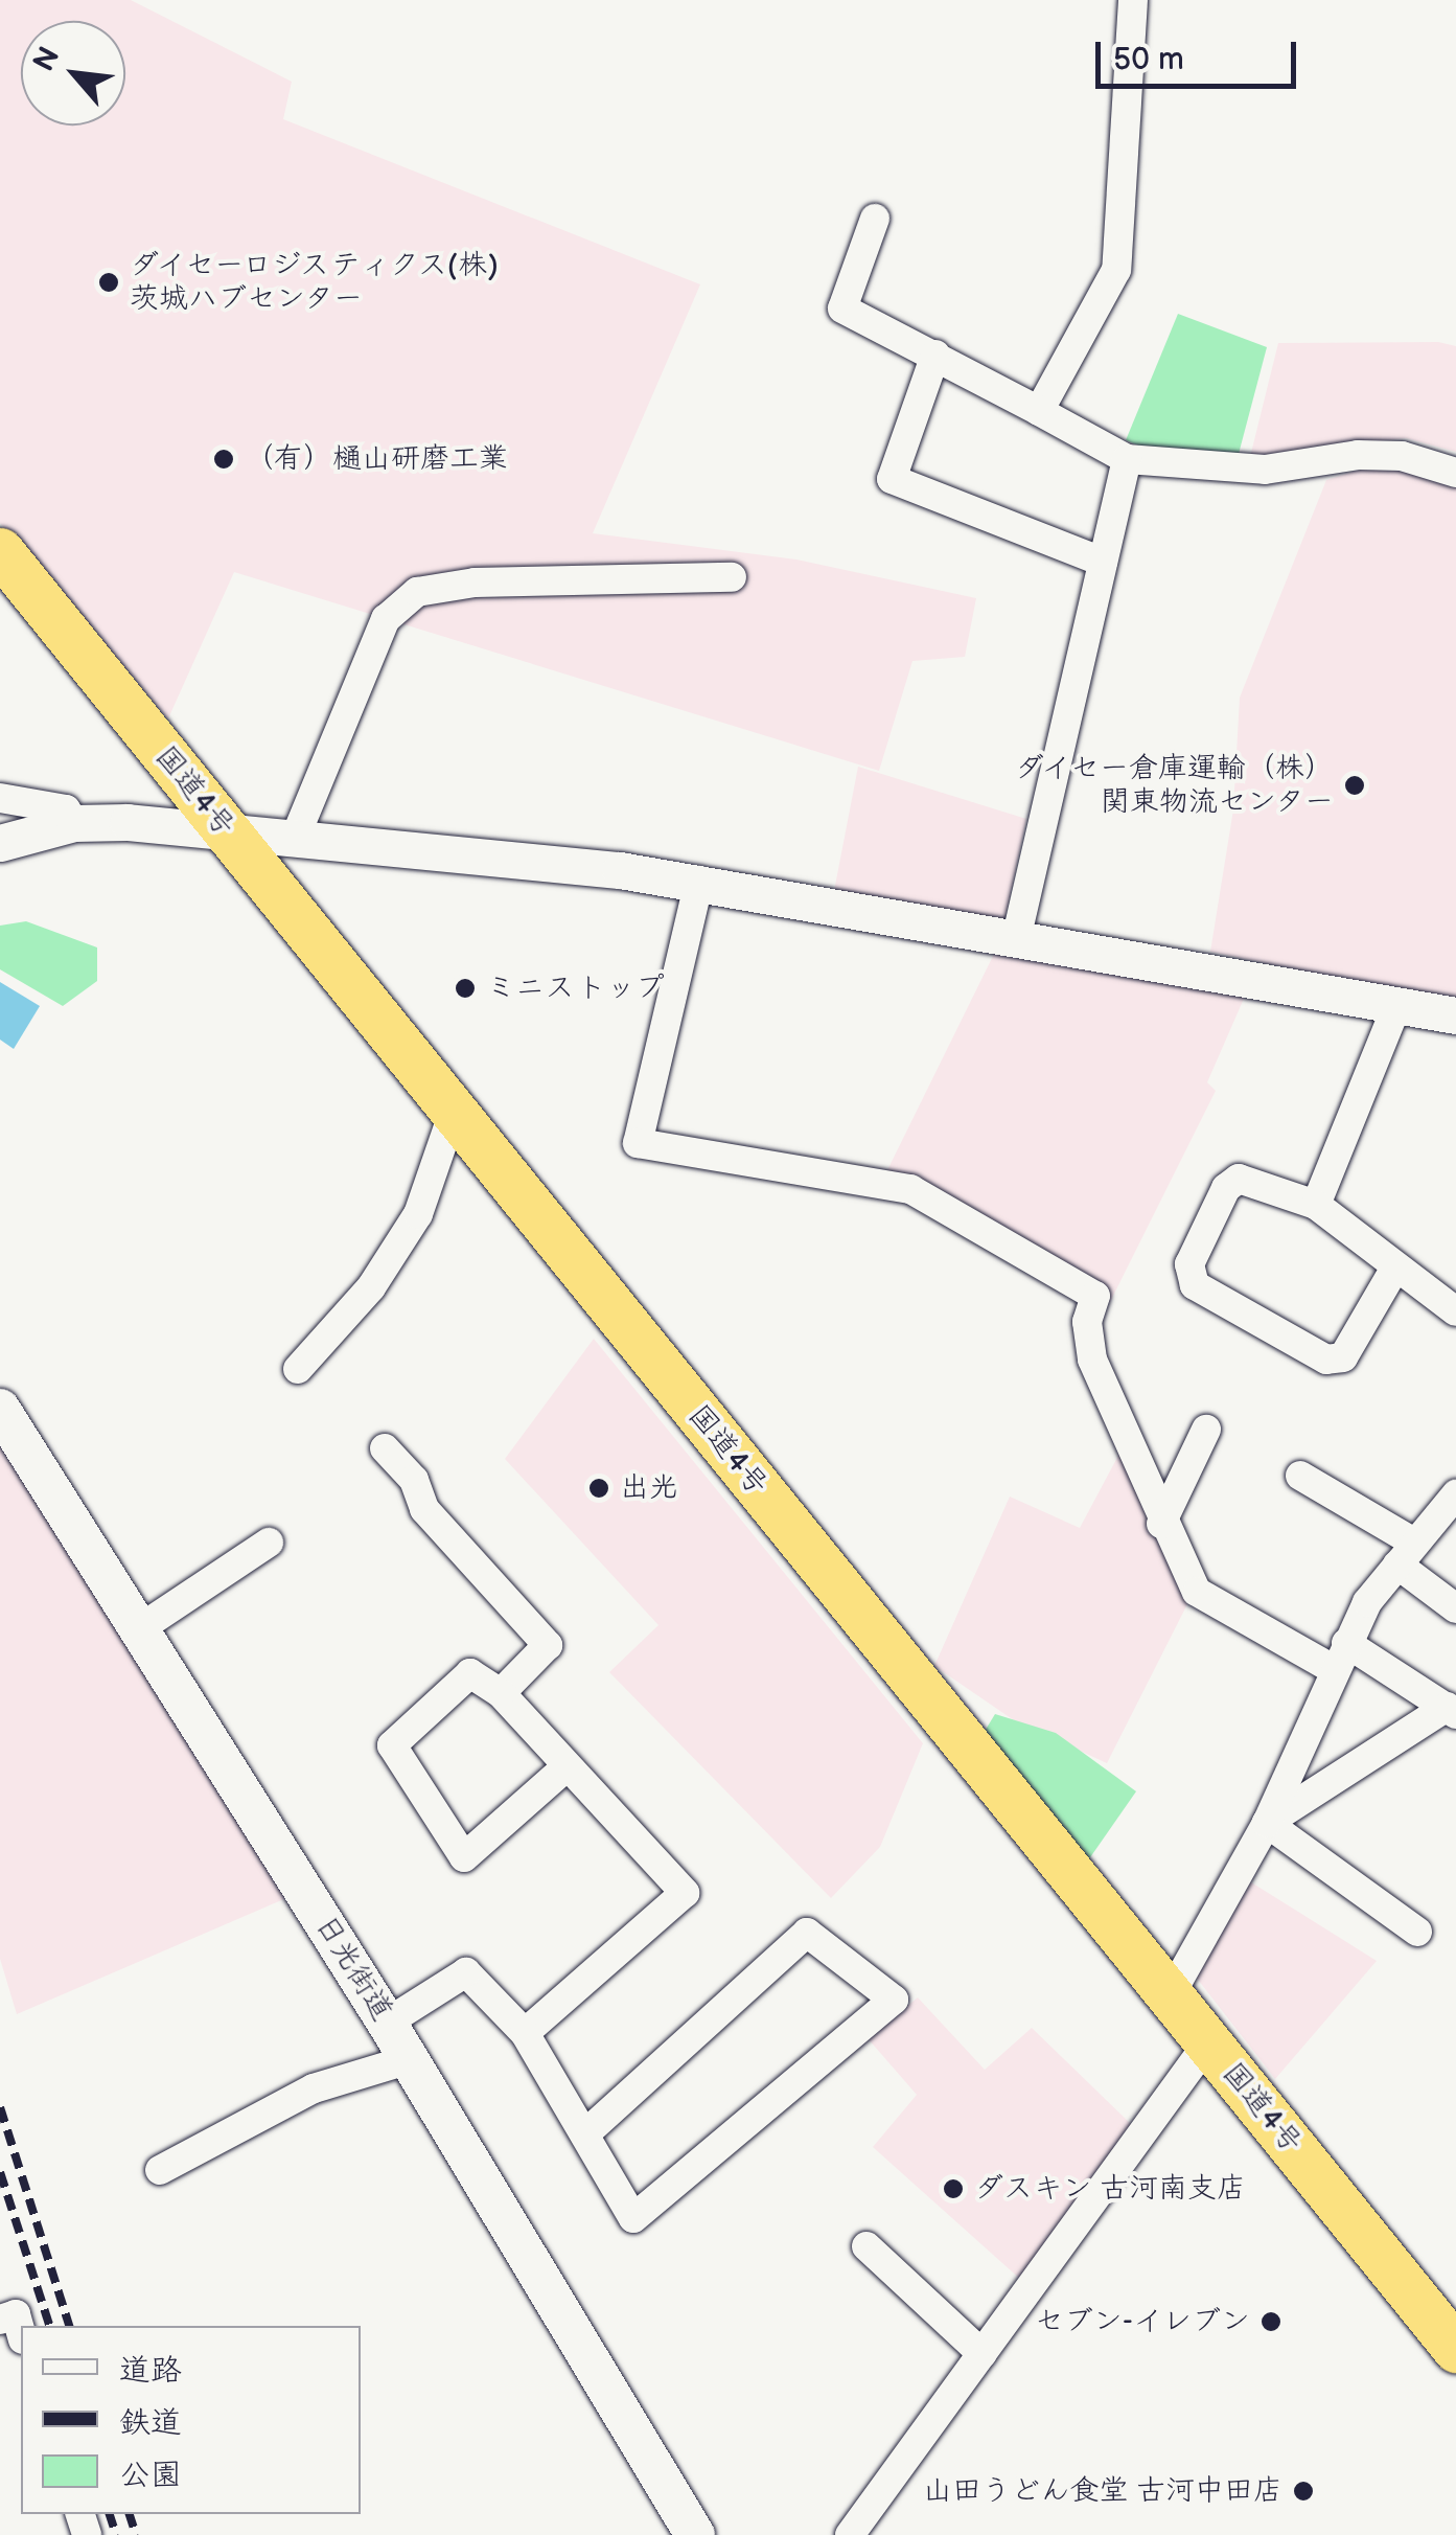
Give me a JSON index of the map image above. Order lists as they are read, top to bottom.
{
  "streets": {
    "highway": ["国道4号"],
    "main road": ["日光街道"]
  },
  "places": [
    "ダイセーロジスティクス(株) 茨城ハブセンター",
    "（有）樋山研磨工業",
    "ダイセー倉庫運輸（株） 関東物流センター",
    "ミニストップ",
    "出光",
    "ダスキン 古河南支店",
    "セブン-イレブン",
    "山田うどん食堂 古河中田店"
  ],
  "legend": ["道路", "鉄道", "公園"],
  "scale_bar": "50 m",
  "north": "top left"
}
